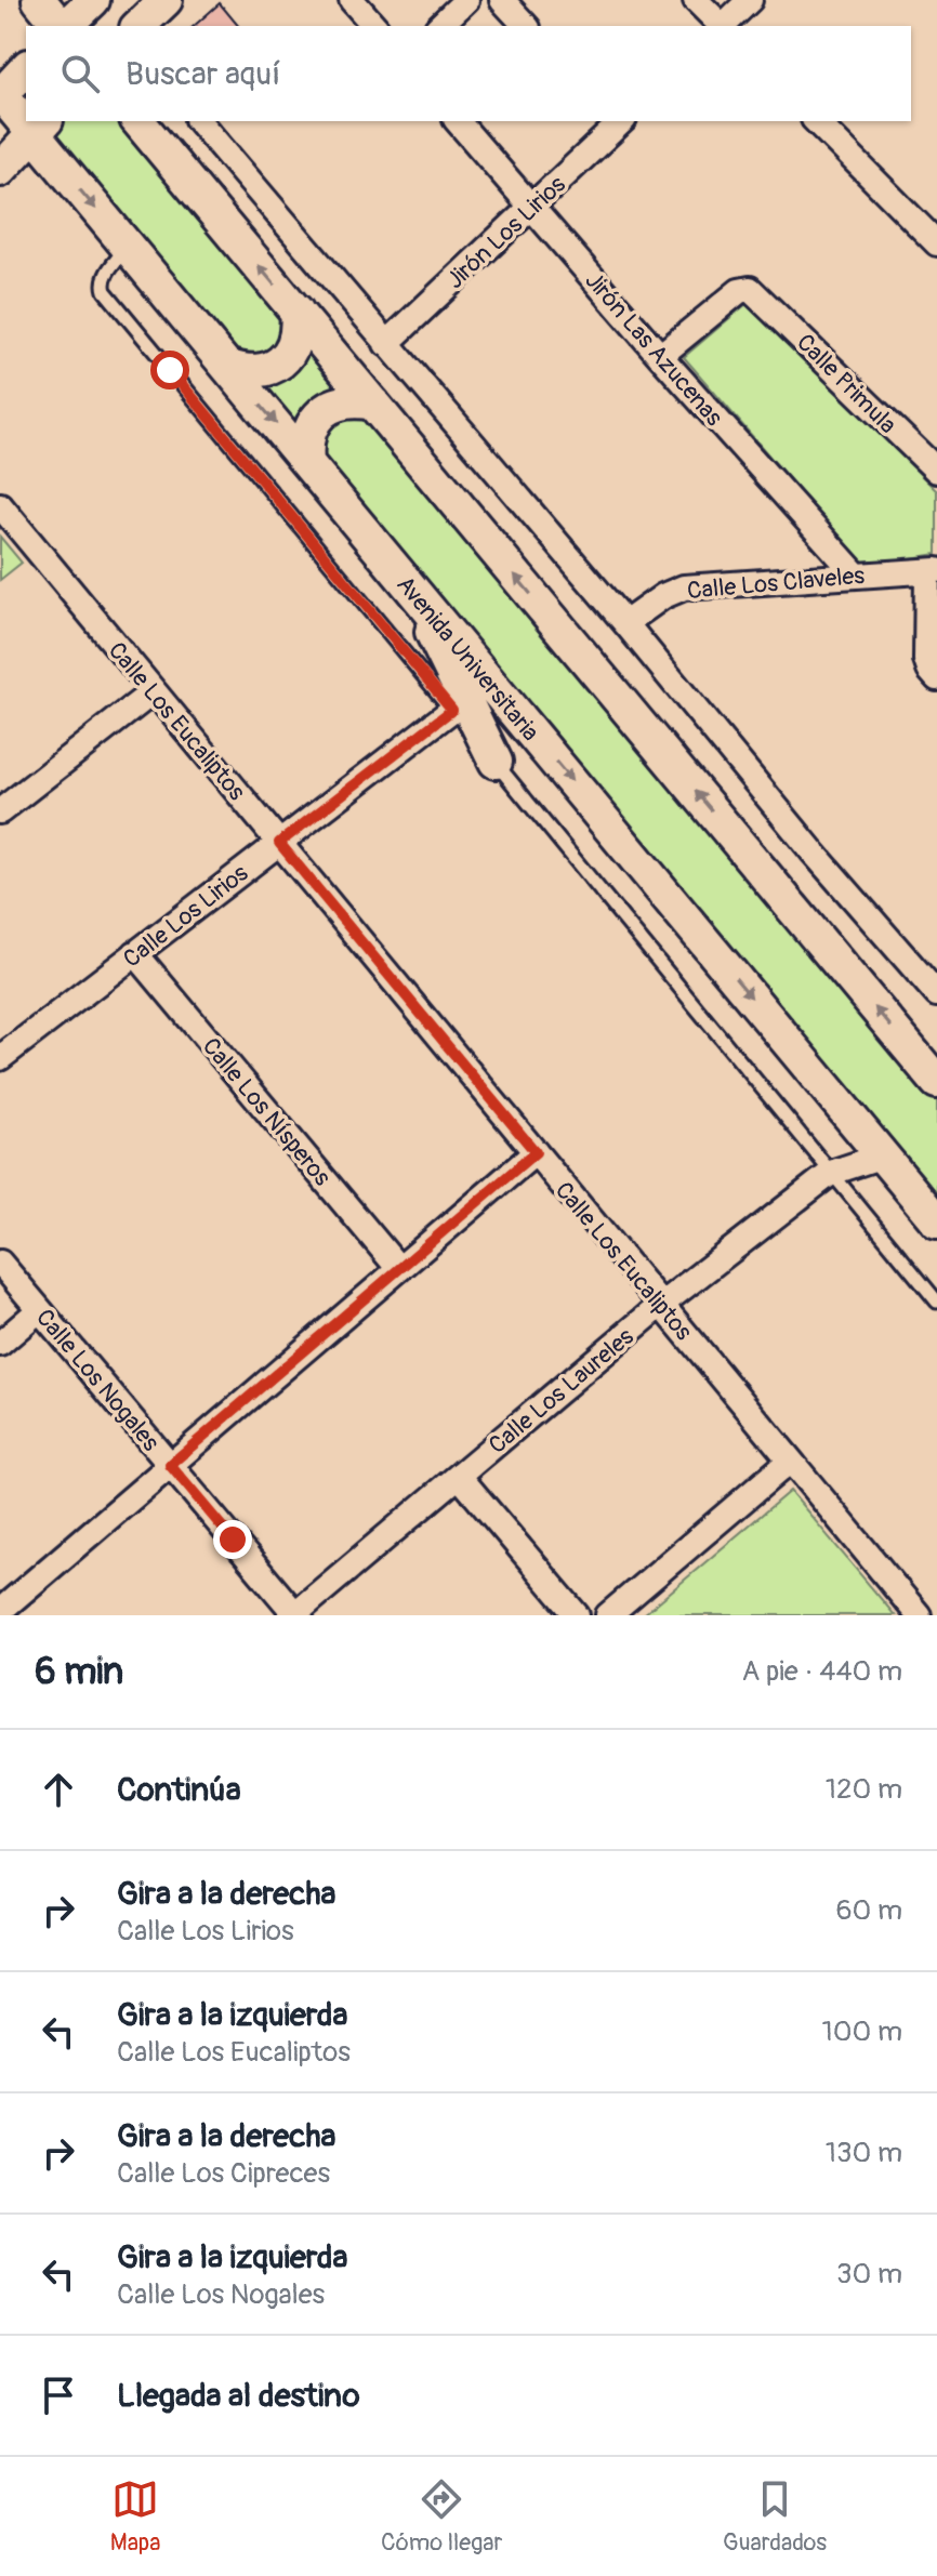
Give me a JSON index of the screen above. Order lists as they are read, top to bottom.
{
  "streets": {
    "main road": ["Avenida Universitaria"],
    "street": [
      "Jirón Los Lirios",
      "Jirón Las Azucenas",
      "Calle Primula",
      "Calle Los Claveles",
      "Calle Los Eucaliptos",
      "Calle Los Lirios",
      "Calle Los Nísperos",
      "Calle Los Nogales",
      "Calle Los Laureles"
    ]
  },
  "crossings": [
    ["Jirón Los Lirios", "Jirón Las Azucenas"],
    ["Jirón Las Azucenas", "Calle Primula"],
    ["Jirón Las Azucenas", "Calle Los Claveles"],
    ["Avenida Universitaria", "Calle Los Laureles"],
    ["Calle Los Eucaliptos", "Calle Los Lirios"],
    ["Calle Los Eucaliptos", "Calle Los Laureles"],
    ["Calle Los Lirios", "Calle Los Nísperos"],
    ["Calle Los Nogales", "Calle Los Laureles"]
  ],
  "page": {
    "search": "Buscar aquí",
    "heading": ["6 min", "A pie · 440 m"],
    "list": [
      ["Continúa", "120 m"],
      ["Gira a la derecha", "Calle Los Lirios", "60 m"],
      ["Gira a la izquierda", "Calle Los Eucaliptos", "100 m"],
      ["Gira a la derecha", "Calle Los Cipreces", "130 m"],
      ["Gira a la izquierda", "Calle Los Nogales", "30 m"],
      "Llegada al destino"
    ],
    "nav": ["Mapa", "Cómo llegar", "Guardados"]
  }
}
